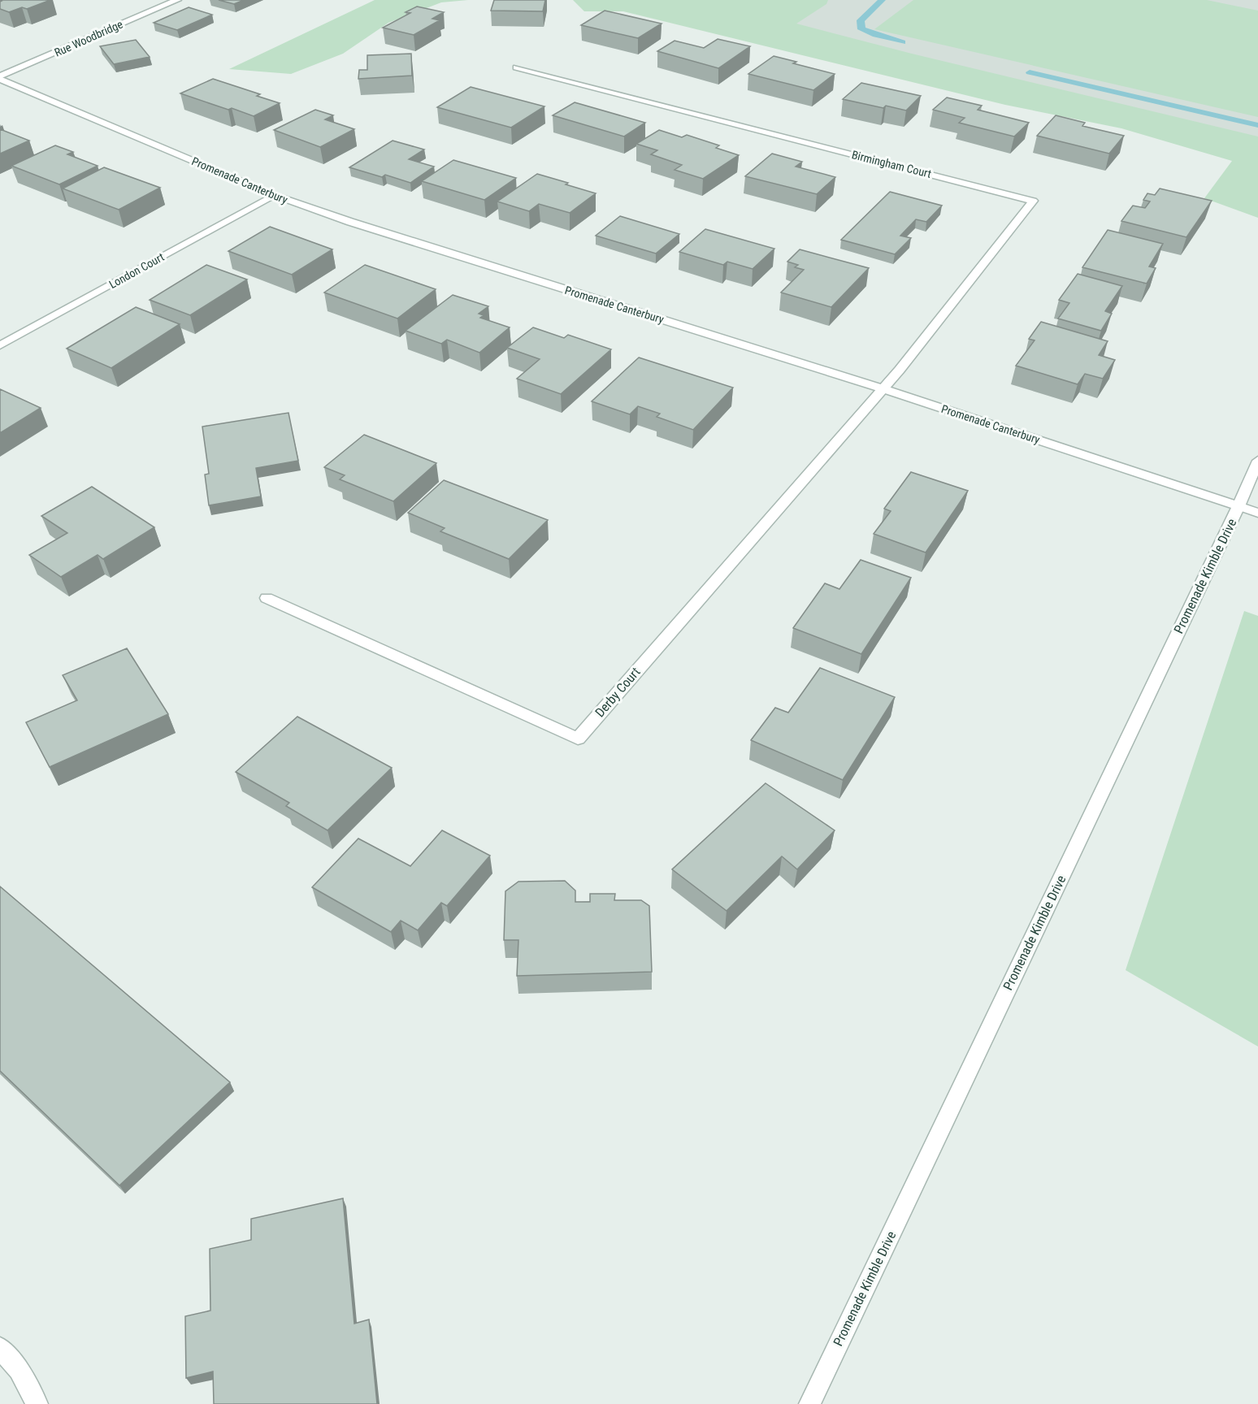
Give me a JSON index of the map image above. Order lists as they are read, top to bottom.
{
  "streets": {
    "street": [
      "Rue Woodbridge",
      "Birmingham Court",
      "Promenade Canterbury",
      "London Court",
      "Promenade Kimble Drive",
      "Derby Court"
    ]
  },
  "crossings": [
    ["Rue Woodbridge", "Promenade Canterbury"],
    ["Birmingham Court", "Promenade Canterbury"],
    ["Birmingham Court", "Derby Court"],
    ["Promenade Canterbury", "London Court"],
    ["Promenade Canterbury", "Promenade Kimble Drive"],
    ["Promenade Canterbury", "Derby Court"]
  ]
}
